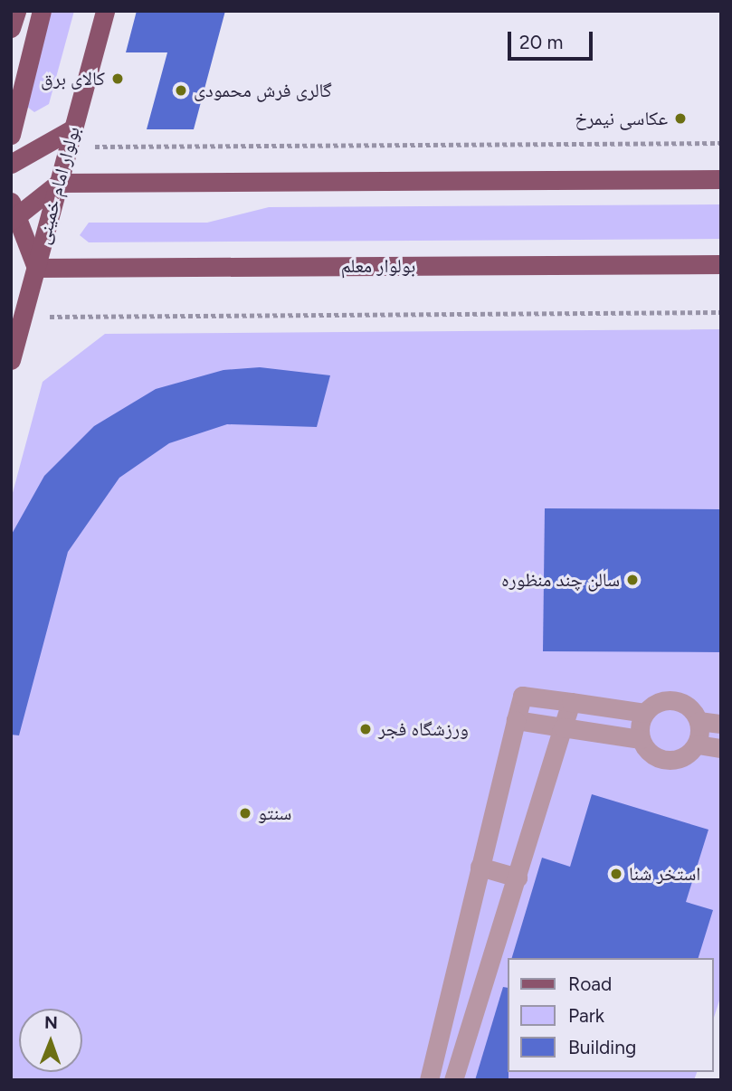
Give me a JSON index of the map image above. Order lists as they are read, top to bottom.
{
  "streets": {
    "main road": ["بولوار امام خمینی", "بولوار معلم"]
  },
  "crossings": [
    ["بولوار امام خمینی", "بولوار معلم"]
  ],
  "places": [
    "کالای برق",
    "گالری فرش محمودی",
    "عکاسی نیمرخ",
    "سالن چند منظوره",
    "ورزشگاه فجر",
    "سنتو",
    "استخر شنا"
  ],
  "legend": ["Road", "Park", "Building"],
  "scale_bar": "20 m",
  "north": "top"
}
